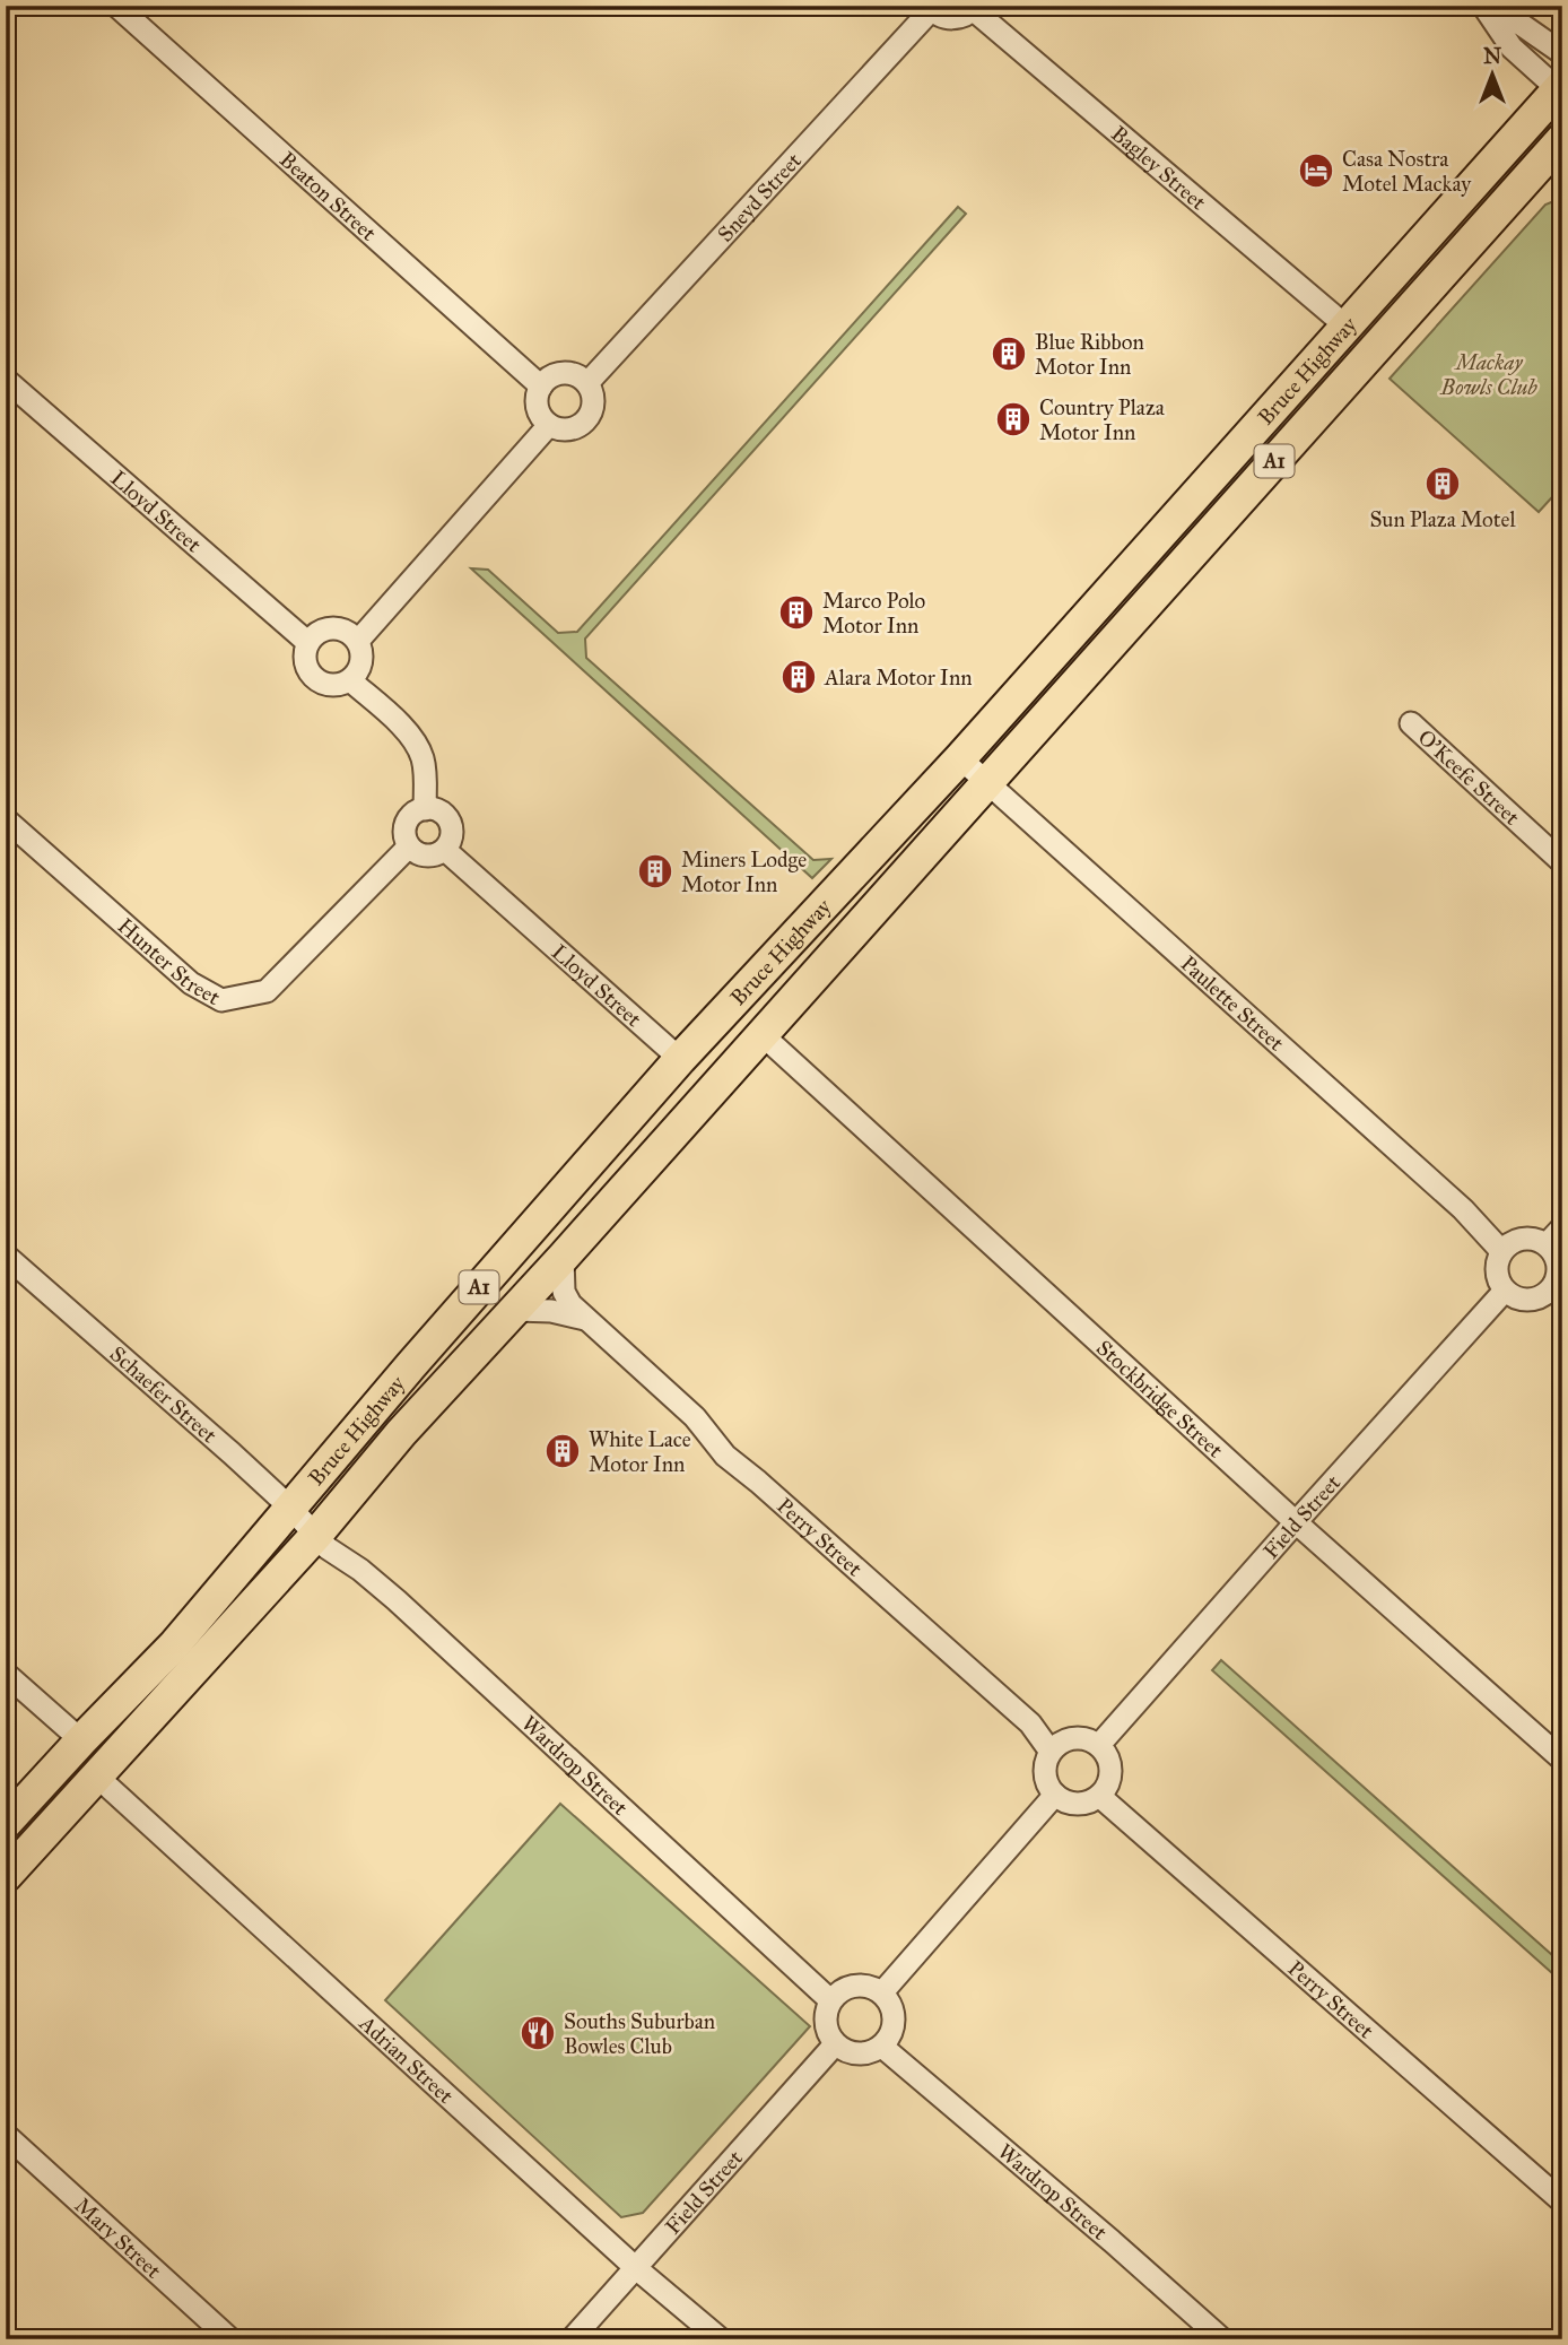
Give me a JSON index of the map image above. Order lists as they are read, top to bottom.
{
  "streets": {
    "highway": ["Bruce Highway", "A1"],
    "street": [
      "Bagley Street",
      "Beaton Street",
      "Sneyd Street",
      "Lloyd Street",
      "O'Keefe Street",
      "Hunter Street",
      "Paulette Street",
      "Schaefer Street",
      "Stockbridge Street",
      "Field Street",
      "Perry Street",
      "Wardrop Street",
      "Adrian Street",
      "Mary Street"
    ]
  },
  "crossings": [
    ["Bagley Street", "Bruce Highway"],
    ["Beaton Street", "Sneyd Street"],
    ["Bruce Highway", "Lloyd Street"],
    ["Bruce Highway", "Paulette Street"],
    ["Bruce Highway", "Schaefer Street"],
    ["Bruce Highway", "Stockbridge Street"],
    ["Bruce Highway", "Perry Street"],
    ["Bruce Highway", "Wardrop Street"],
    ["Bruce Highway", "Adrian Street"],
    ["Lloyd Street", "Hunter Street"],
    ["Paulette Street", "Field Street"],
    ["Schaefer Street", "Wardrop Street"],
    ["Stockbridge Street", "Field Street"],
    ["Field Street", "Perry Street"],
    ["Field Street", "Wardrop Street"],
    ["Field Street", "Adrian Street"]
  ],
  "parks": ["Mackay Bowls Club"],
  "places": {
    "hotel": ["Casa Nostra Motel Mackay"],
    "building": [
      "Blue Ribbon Motor Inn",
      "Country Plaza Motor Inn",
      "Sun Plaza Motel",
      "Marco Polo Motor Inn",
      "Alara Motor Inn",
      "Miners Lodge Motor Inn",
      "White Lace Motor Inn"
    ],
    "restaurant": ["Souths Suburban Bowles Club"]
  },
  "north": "top"
}
